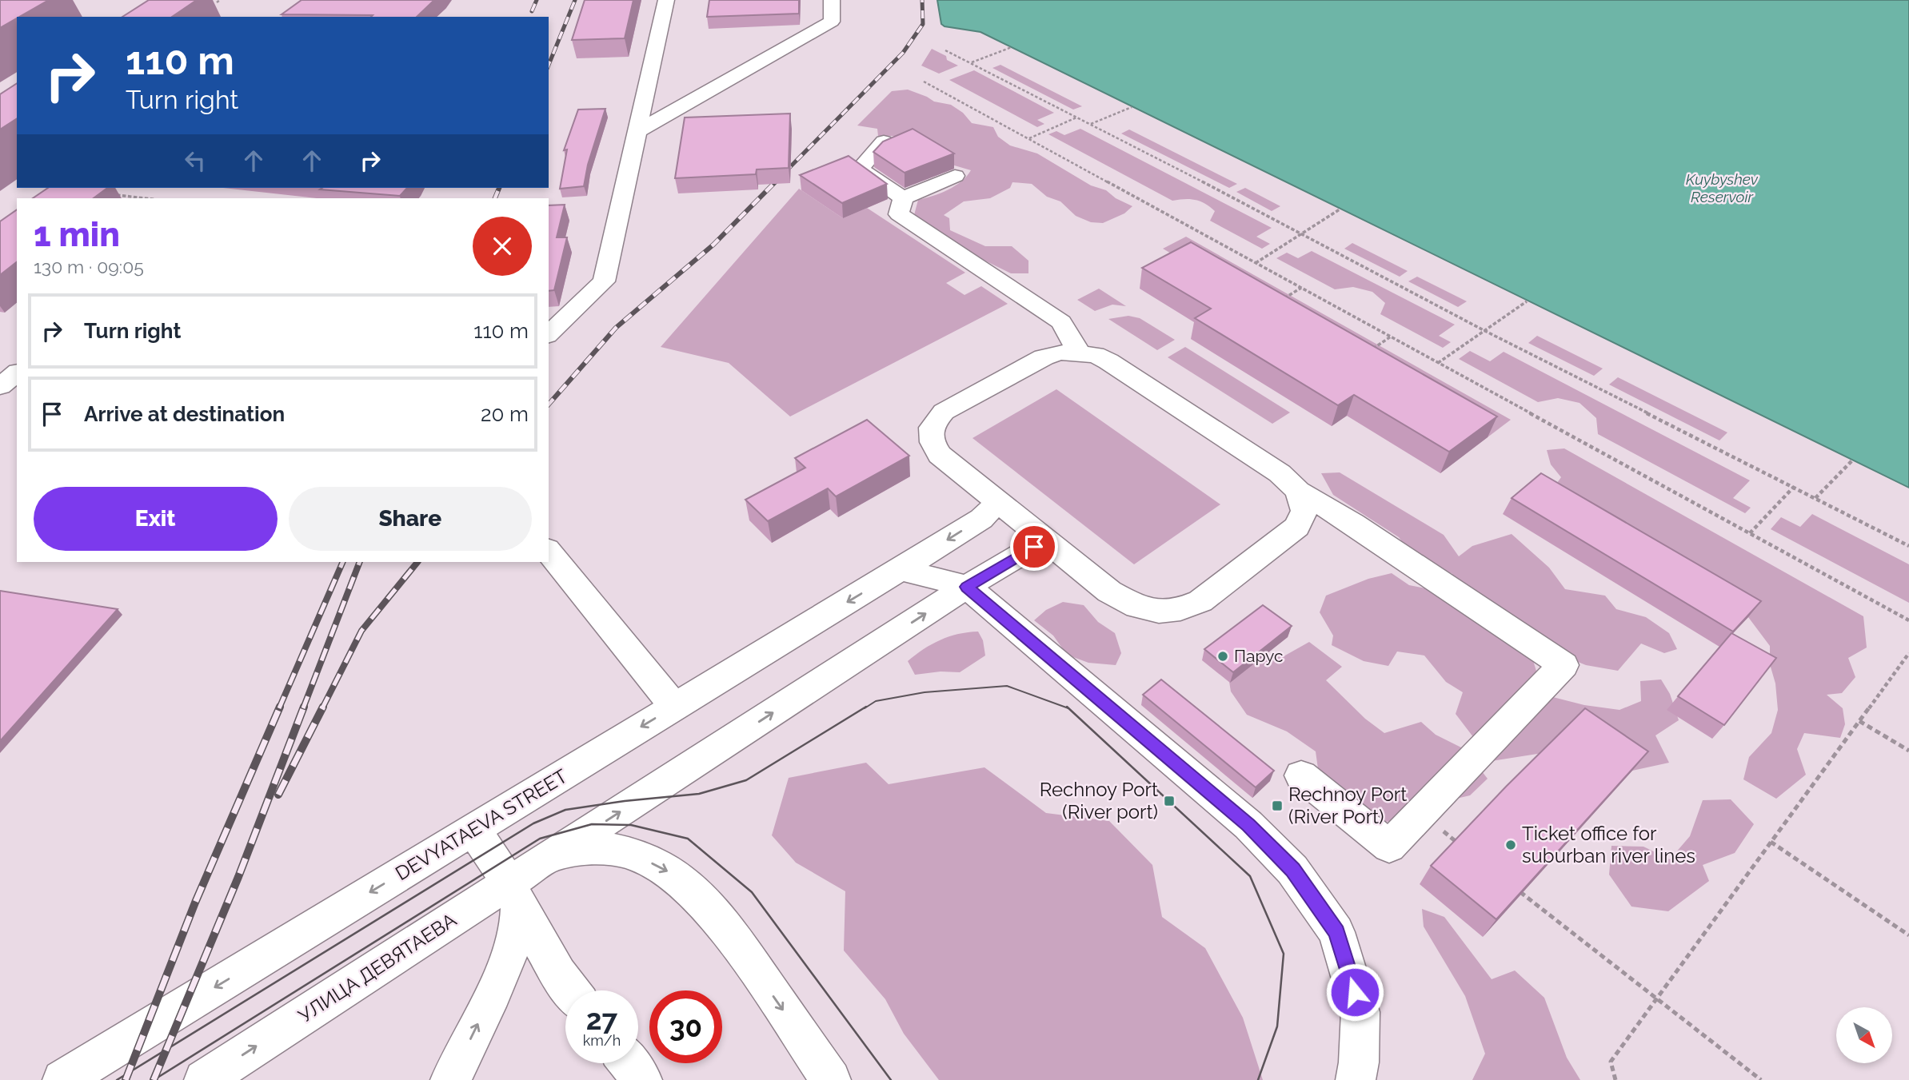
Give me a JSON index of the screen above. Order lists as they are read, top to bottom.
{
  "streets": {
    "street": ["DEVYATAEVA STREET", "УЛИЦА ДЕВЯТАЕВА"]
  },
  "one_way": ["DEVYATAEVA STREET", "УЛИЦА ДЕВЯТАЕВА"],
  "water": ["Kuybyshev Reservoir"],
  "places": {
    "other": ["Парус", "Ticket office for suburban river lines"],
    "transit": ["Rechnoy Port (River port)", "Rechnoy Port (River Port)"]
  },
  "north": "bottom right",
  "page": {
    "turn": ["110 m", "Turn right"],
    "heading": ["1 min", "130 m · 09:05"],
    "list": [
      {
        "name": "Turn right",
        "value": "110 m"
      },
      {
        "name": "Arrive at destination",
        "value": "20 m"
      }
    ],
    "buttons": ["Exit", "Share"],
    "speed": "27 km/h",
    "limit": "30"
  }
}
